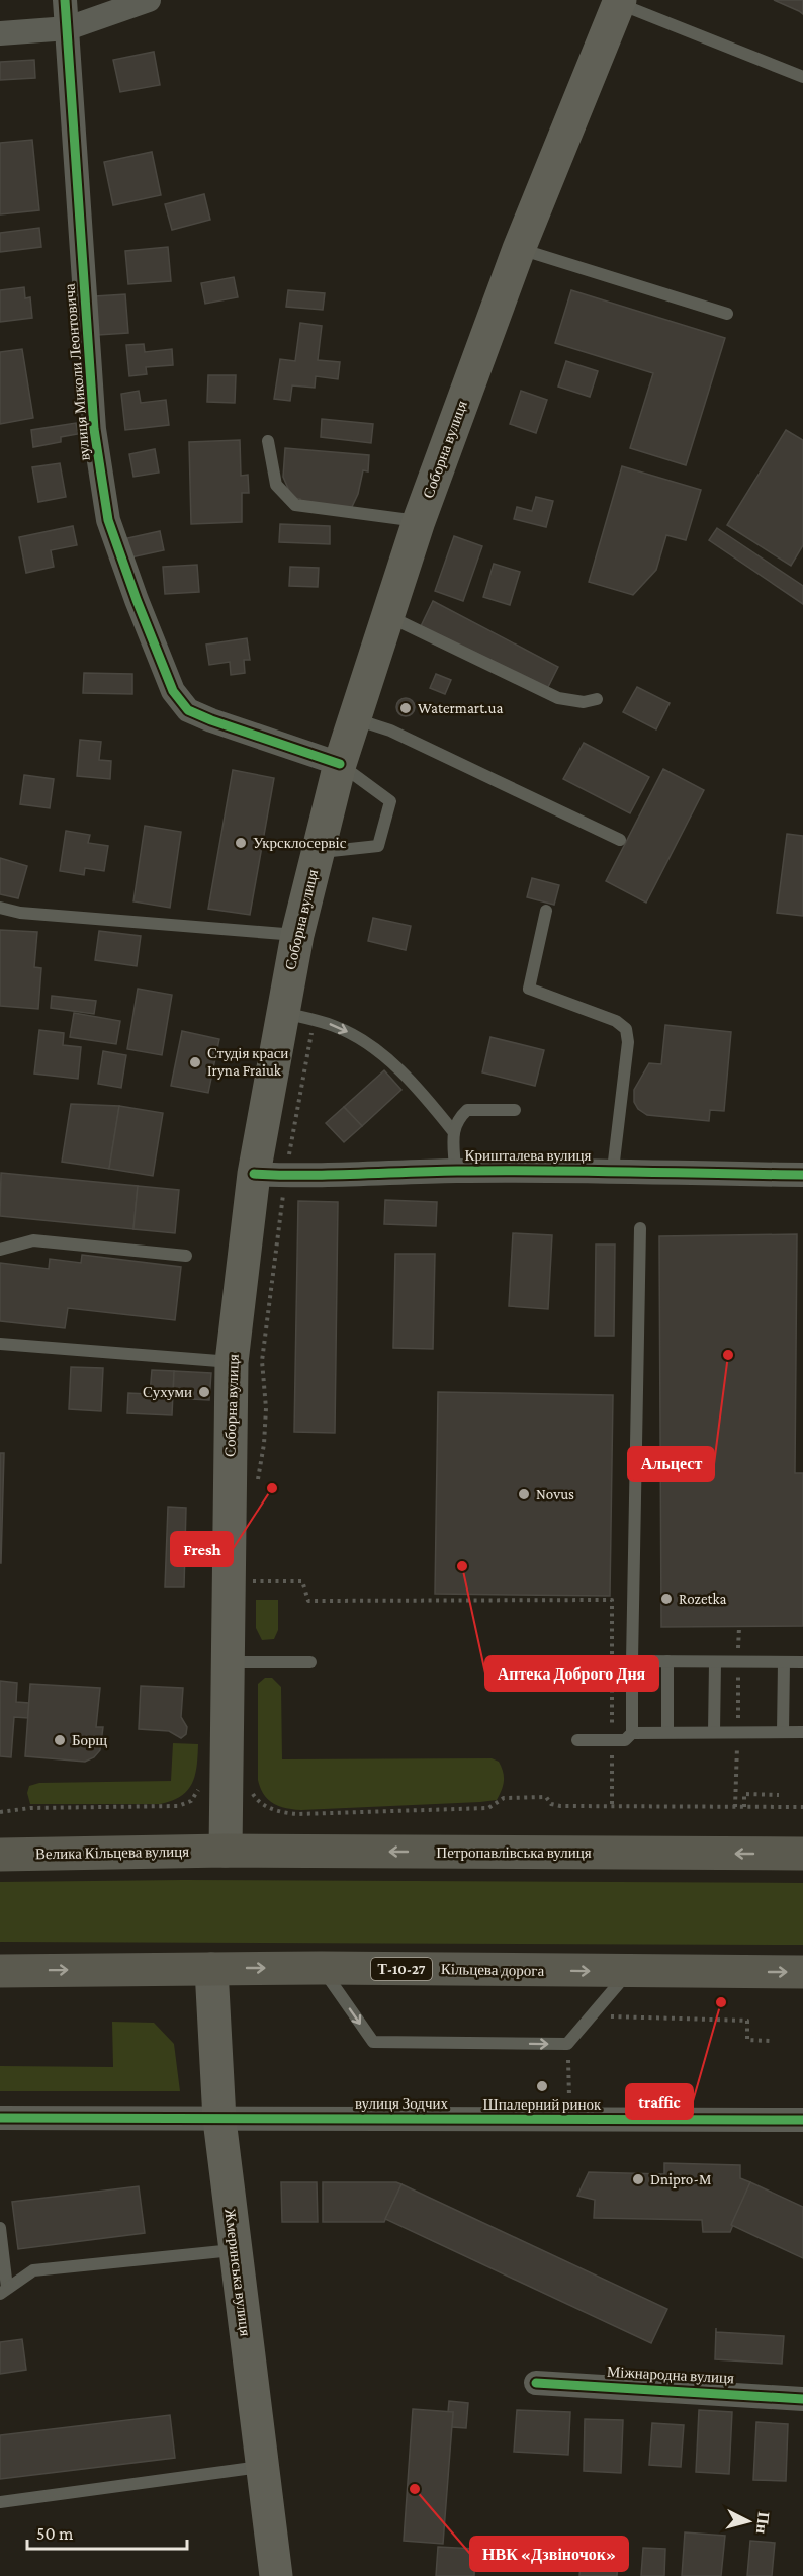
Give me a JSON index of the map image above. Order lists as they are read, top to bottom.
{
  "streets": {
    "highway": [
      "Велика Кільцева вулиця",
      "Петропавлівська вулиця",
      "Т-10-27",
      "Кільцева дорога"
    ],
    "main road": ["Соборна вулиця", "Жмеринська вулиця"],
    "street": [
      "вулиця Миколи Леонтовича",
      "Кришталева вулиця",
      "вулиця Зодчих",
      "Міжнародна вулиця"
    ]
  },
  "crossings": [
    ["вулиця Миколи Леонтовича", "Соборна вулиця"],
    ["Соборна вулиця", "Кришталева вулиця"],
    ["Соборна вулиця", "Велика Кільцева вулиця"],
    ["Соборна вулиця", "Петропавлівська вулиця"],
    ["Велика Кільцева вулиця", "Петропавлівська вулиця"],
    ["Кільцева дорога", "Жмеринська вулиця"],
    ["вулиця Зодчих", "Жмеринська вулиця"]
  ],
  "one_way": ["Петропавлівська вулиця", "Кільцева дорога"],
  "places": [
    "Watermart.ua",
    "Укрсклосервіс",
    "Студія краси Iryna Fraiuk",
    "Альцест",
    "Сухуми",
    "Fresh",
    "Novus",
    "Аптека Доброго Дня",
    "Rozetka",
    "Борщ",
    "traffic",
    "Шпалерний ринок",
    "Dnipro-M",
    "НВК «Дзвіночок»"
  ],
  "scale_bar": "50 m",
  "north": "right"
}
